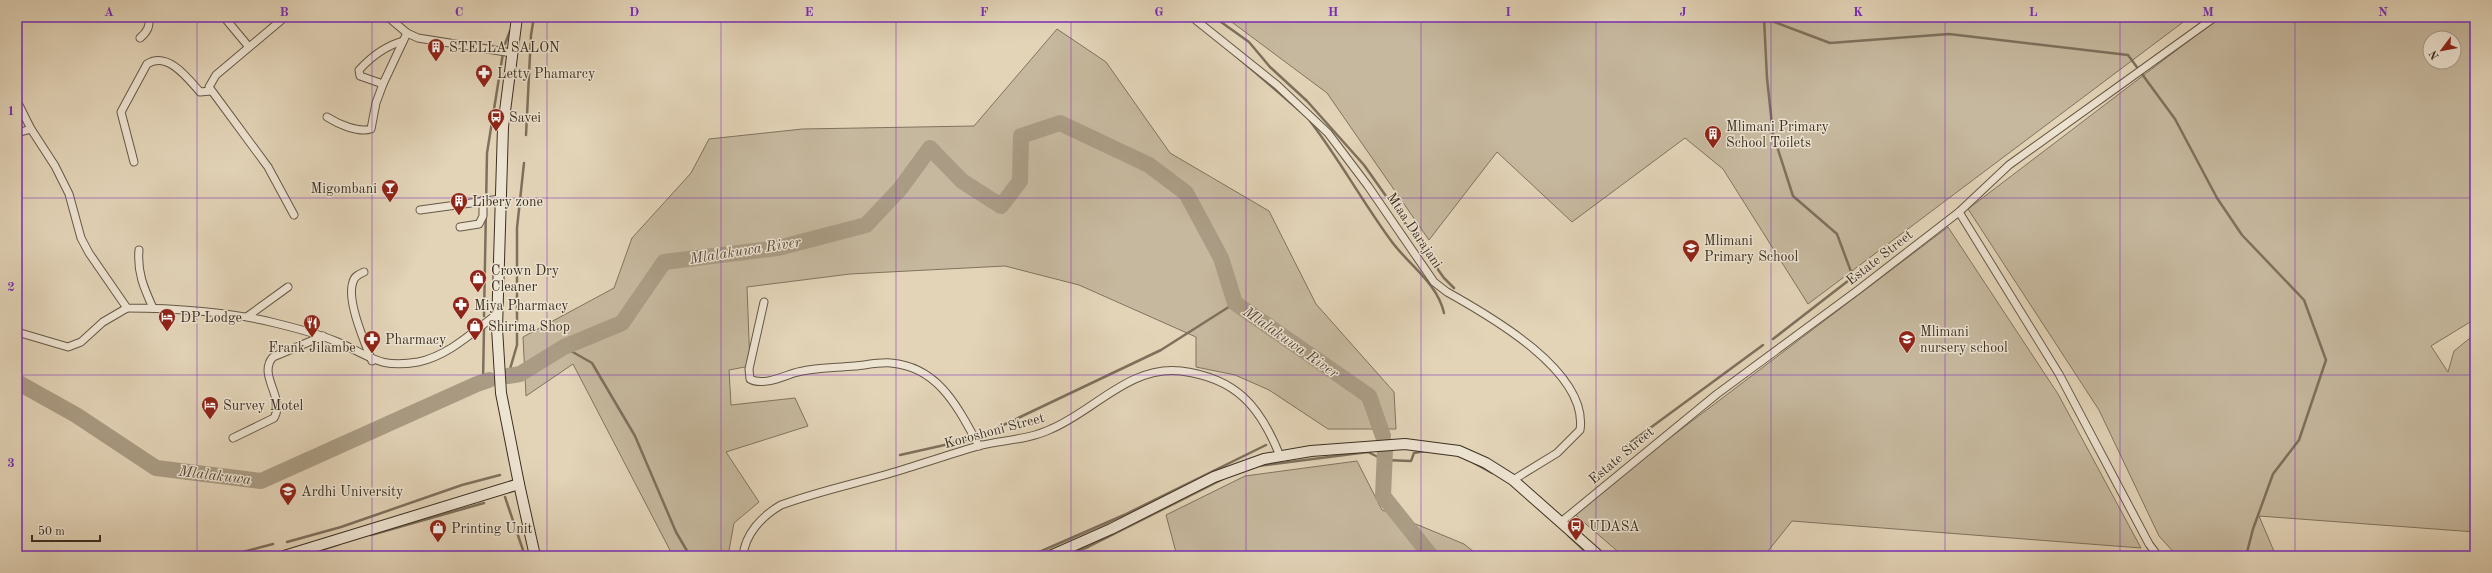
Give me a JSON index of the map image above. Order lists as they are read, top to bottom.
{
  "streets": {
    "street": ["Mtaa Darajani", "Estate Street", "Koroshoni Street"]
  },
  "water": ["Mlalakuwa River", "Mlalakuwa"],
  "places": {
    "building": ["STELLA SALON", "Mlimani Primary School Toilets", "Libery zone"],
    "pharmacy": ["Letty Phamarcy", "Miya Pharmacy", "Pharmacy"],
    "bus stop": ["Savei", "UDASA"],
    "bar": ["Migombani"],
    "school or university": ["Mlimani Primary School", "Mlimani nursery school", "Ardhi University"],
    "shop": ["Crown Dry Cleaner", "Shirima Shop", "Printing Unit"],
    "hotel": ["DP Lodge", "Survey Motel"],
    "restaurant": ["Frank Jilambe"]
  },
  "scale_bar": "50 m",
  "north": "bottom left",
  "grid": {
    "columns": [
      "A",
      "B",
      "C",
      "D",
      "E",
      "F",
      "G",
      "H",
      "I",
      "J",
      "K",
      "L",
      "M",
      "N"
    ],
    "rows": ["1", "2", "3"]
  }
}
